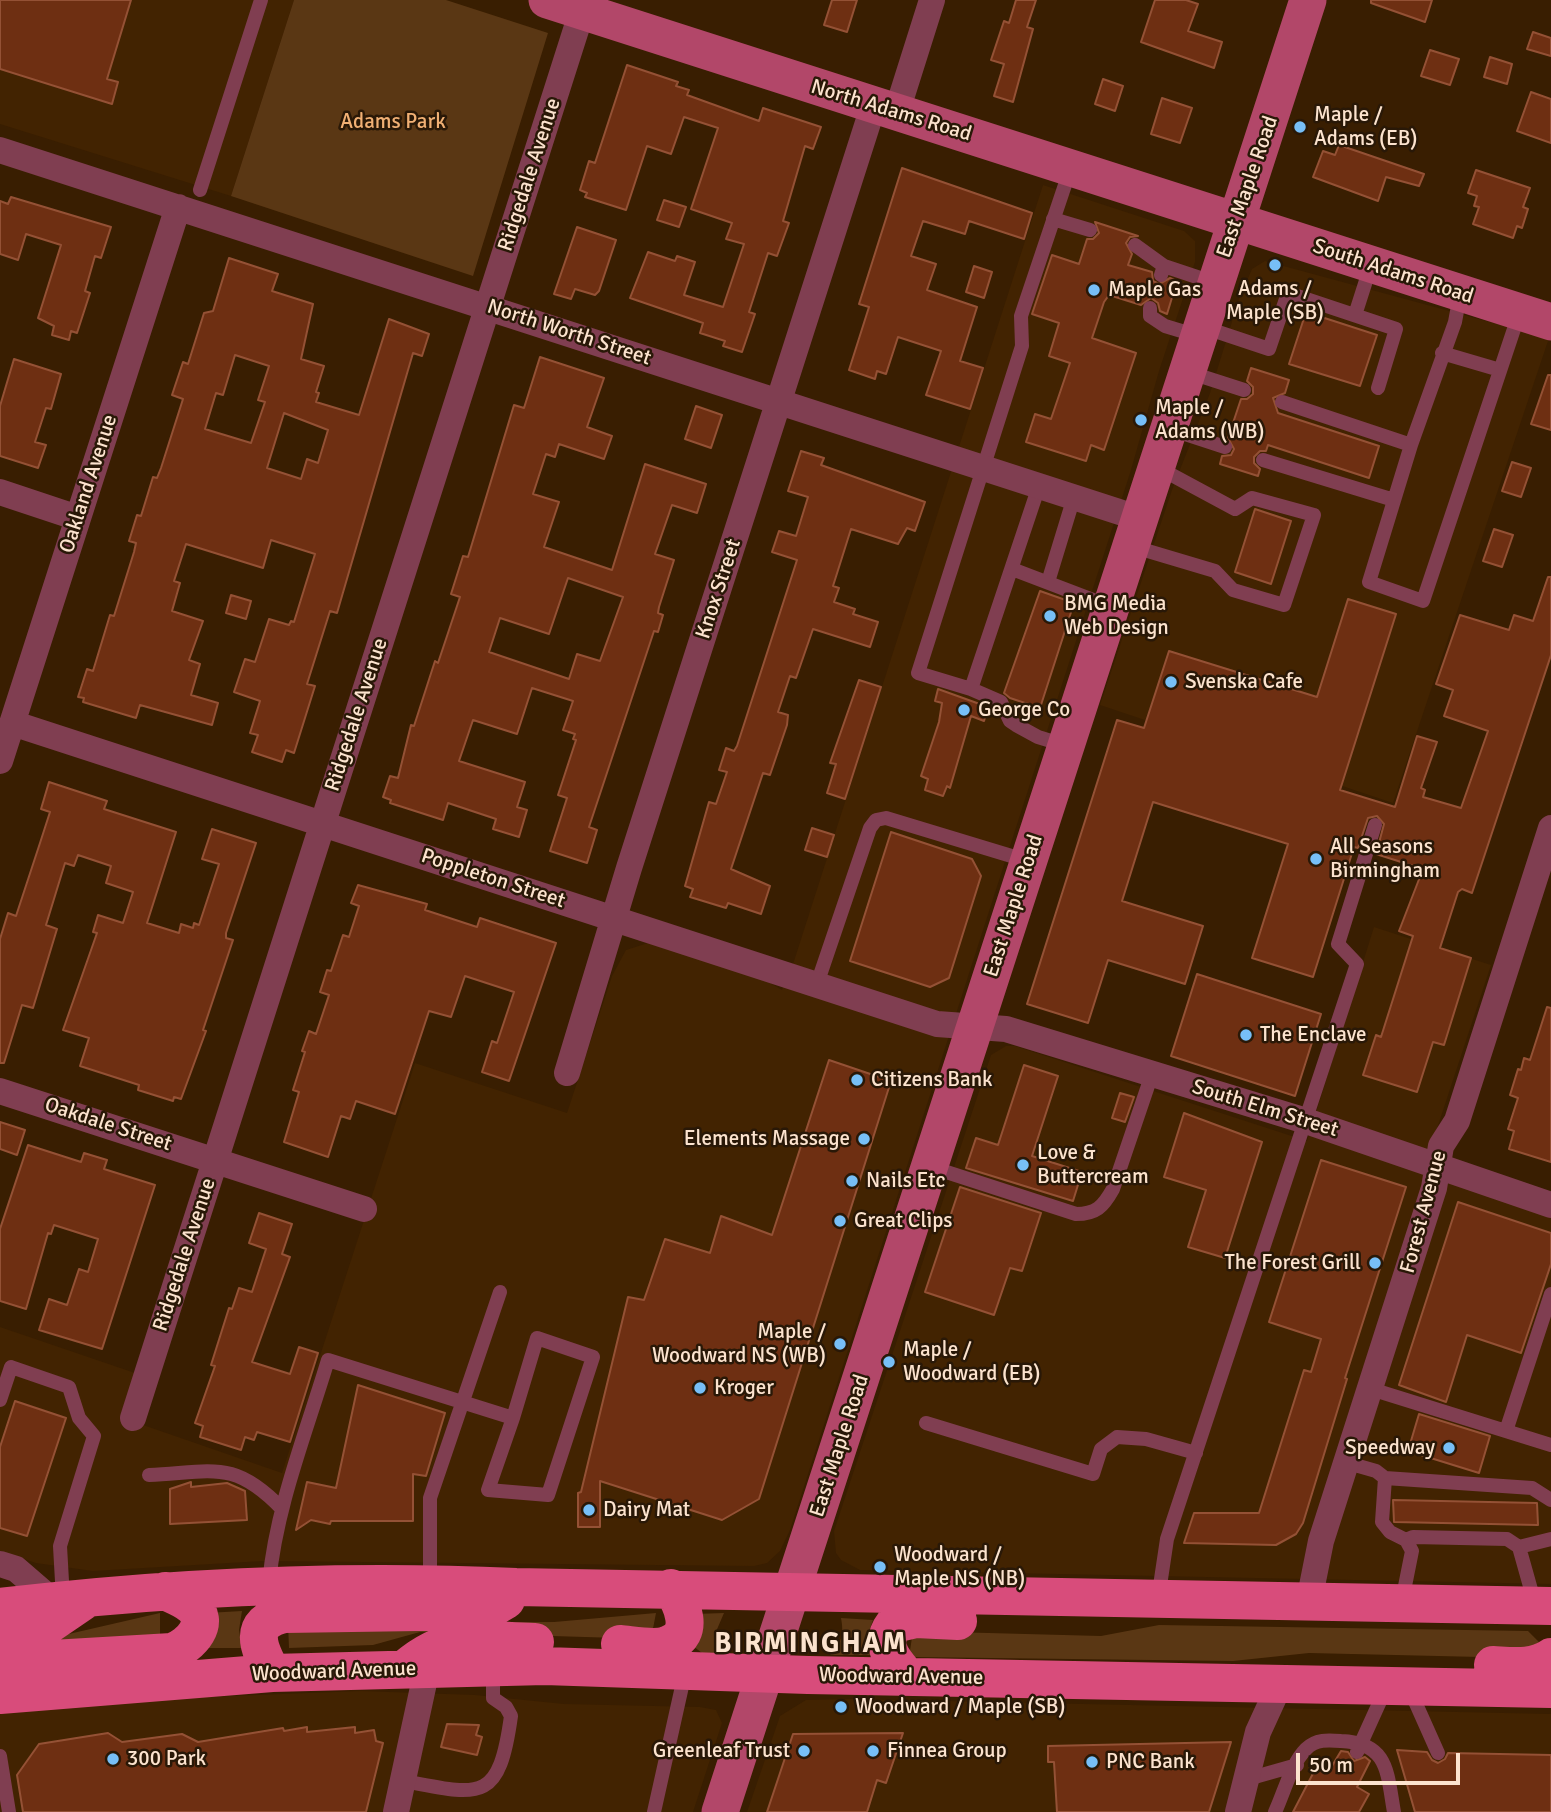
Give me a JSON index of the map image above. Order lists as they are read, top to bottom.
{
  "streets": {
    "main road": [
      "North Adams Road",
      "East Maple Road",
      "South Adams Road",
      "Woodward Avenue"
    ],
    "street": [
      "Ridgedale Avenue",
      "North Worth Street",
      "Oakland Avenue",
      "Knox Street",
      "Poppleton Street",
      "South Elm Street",
      "Oakdale Street",
      "Forest Avenue"
    ]
  },
  "crossings": [
    ["North Adams Road", "Ridgedale Avenue"],
    ["North Adams Road", "East Maple Road"],
    ["North Adams Road", "South Adams Road"],
    ["North Adams Road", "Knox Street"],
    ["Ridgedale Avenue", "North Worth Street"],
    ["Ridgedale Avenue", "Poppleton Street"],
    ["Ridgedale Avenue", "Oakdale Street"],
    ["East Maple Road", "South Adams Road"],
    ["East Maple Road", "North Worth Street"],
    ["East Maple Road", "Poppleton Street"],
    ["East Maple Road", "South Elm Street"],
    ["East Maple Road", "Woodward Avenue"],
    ["North Worth Street", "Oakland Avenue"],
    ["North Worth Street", "Knox Street"],
    ["Oakland Avenue", "Poppleton Street"],
    ["Knox Street", "Poppleton Street"],
    ["Poppleton Street", "South Elm Street"],
    ["South Elm Street", "Forest Avenue"]
  ],
  "districts": ["BIRMINGHAM"],
  "parks": ["Adams Park"],
  "places": [
    "Maple / Adams (EB)",
    "Adams / Maple (SB)",
    "Maple Gas",
    "Maple / Adams (WB)",
    "BMG Media Web Design",
    "Svenska Cafe",
    "George Co",
    "All Seasons Birmingham",
    "The Enclave",
    "Citizens Bank",
    "Elements Massage",
    "Love & Buttercream",
    "Nails Etc",
    "Great Clips",
    "The Forest Grill",
    "Maple / Woodward NS (WB)",
    "Maple / Woodward (EB)",
    "Kroger",
    "Speedway",
    "Dairy Mat",
    "Woodward / Maple NS (NB)",
    "Woodward / Maple (SB)",
    "Greenleaf Trust",
    "Finnea Group",
    "300 Park",
    "PNC Bank"
  ],
  "scale_bar": "50 m"
}
